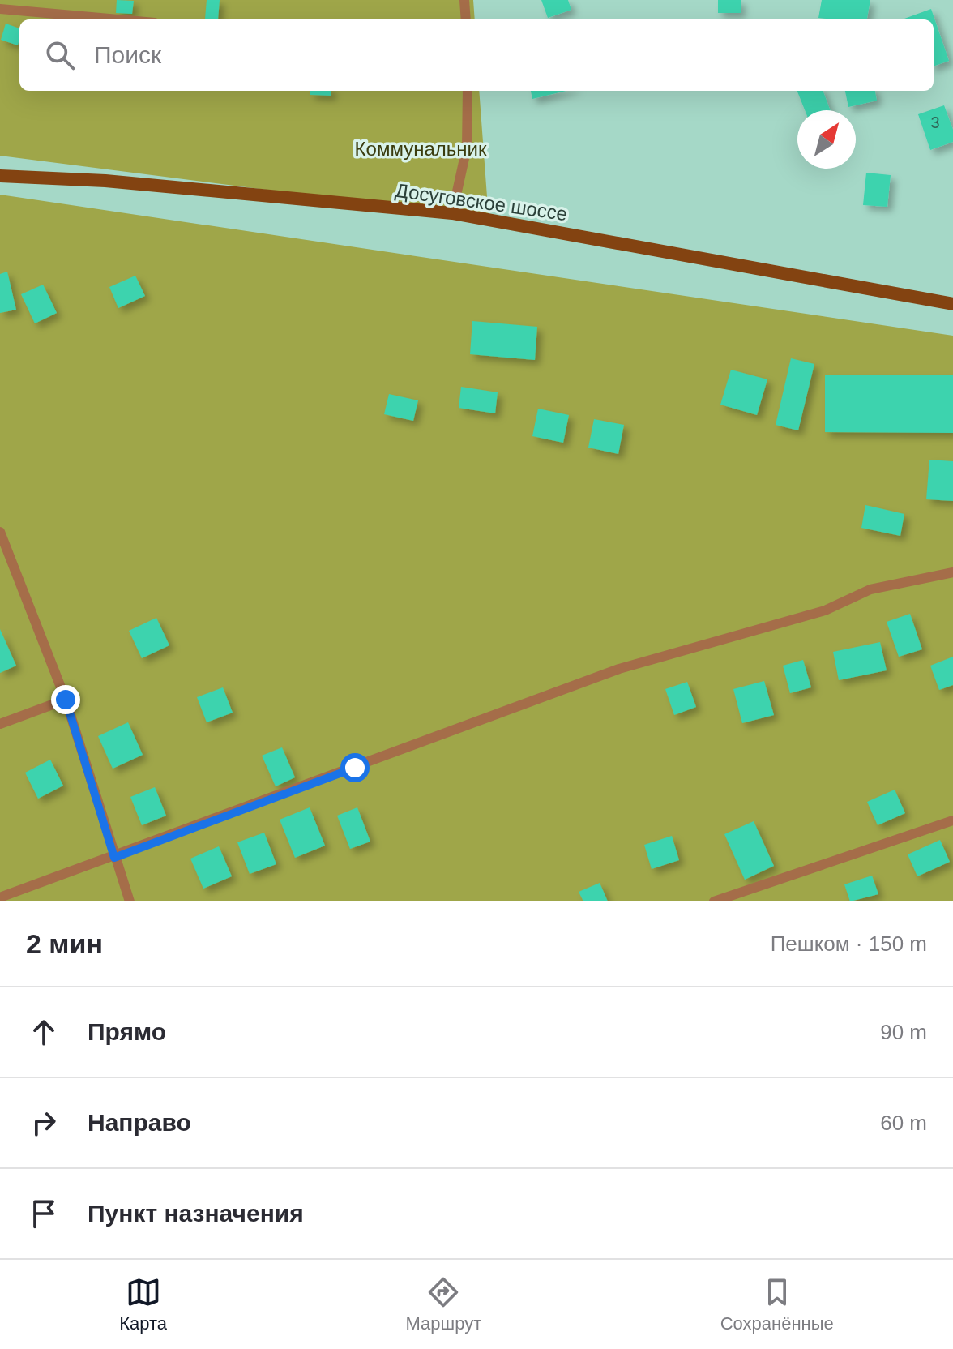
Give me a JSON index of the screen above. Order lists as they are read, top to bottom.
{
  "streets": {
    "main road": ["Досуговское шоссе"]
  },
  "parks": ["Коммунальник"],
  "house_numbers": ["3"],
  "north": "top right",
  "page": {
    "search": "Поиск",
    "heading": ["2 мин", "Пешком · 150 m"],
    "list": [
      ["Прямо", "90 m"],
      ["Направо", "60 m"],
      "Пункт назначения"
    ],
    "nav": ["Карта", "Маршрут", "Сохранённые"]
  }
}
